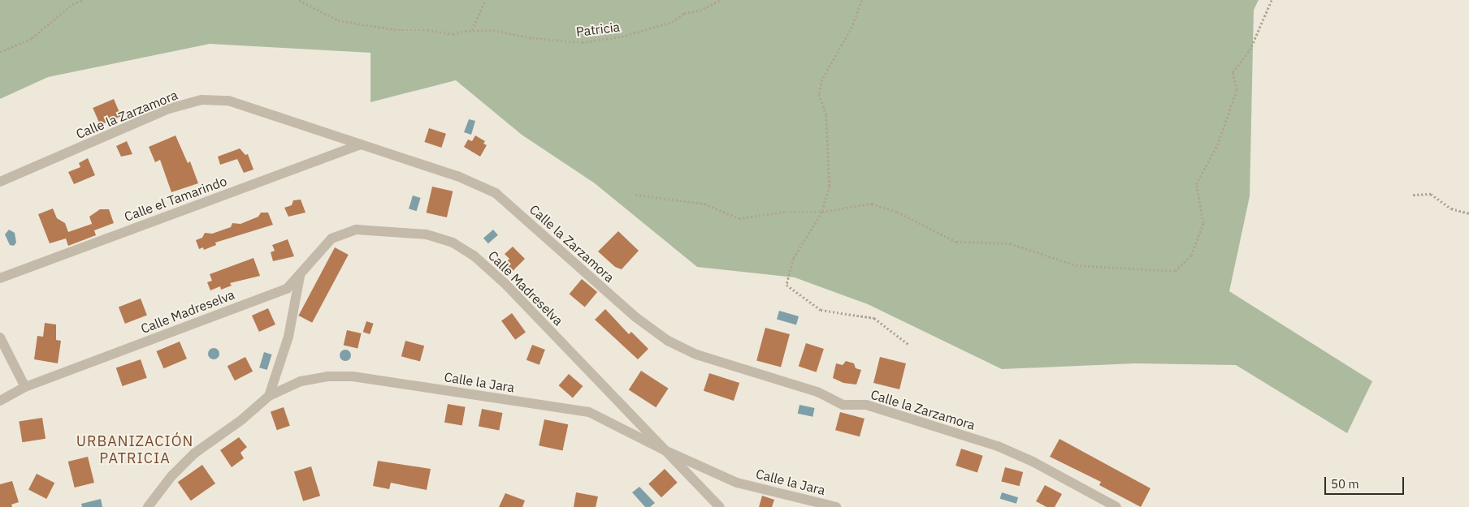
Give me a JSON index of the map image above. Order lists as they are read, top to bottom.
{
  "streets": {
    "street": [
      "Calle la Zarzamora",
      "Calle el Tamarindo",
      "Calle Madreselva",
      "Calle la Jara"
    ],
    "path": ["Patricia"]
  },
  "crossings": [
    ["Calle la Zarzamora", "Calle el Tamarindo"],
    ["Calle Madreselva", "Calle la Jara"]
  ],
  "districts": ["URBANIZACIÓN PATRICIA"],
  "scale_bar": "50 m"
}
